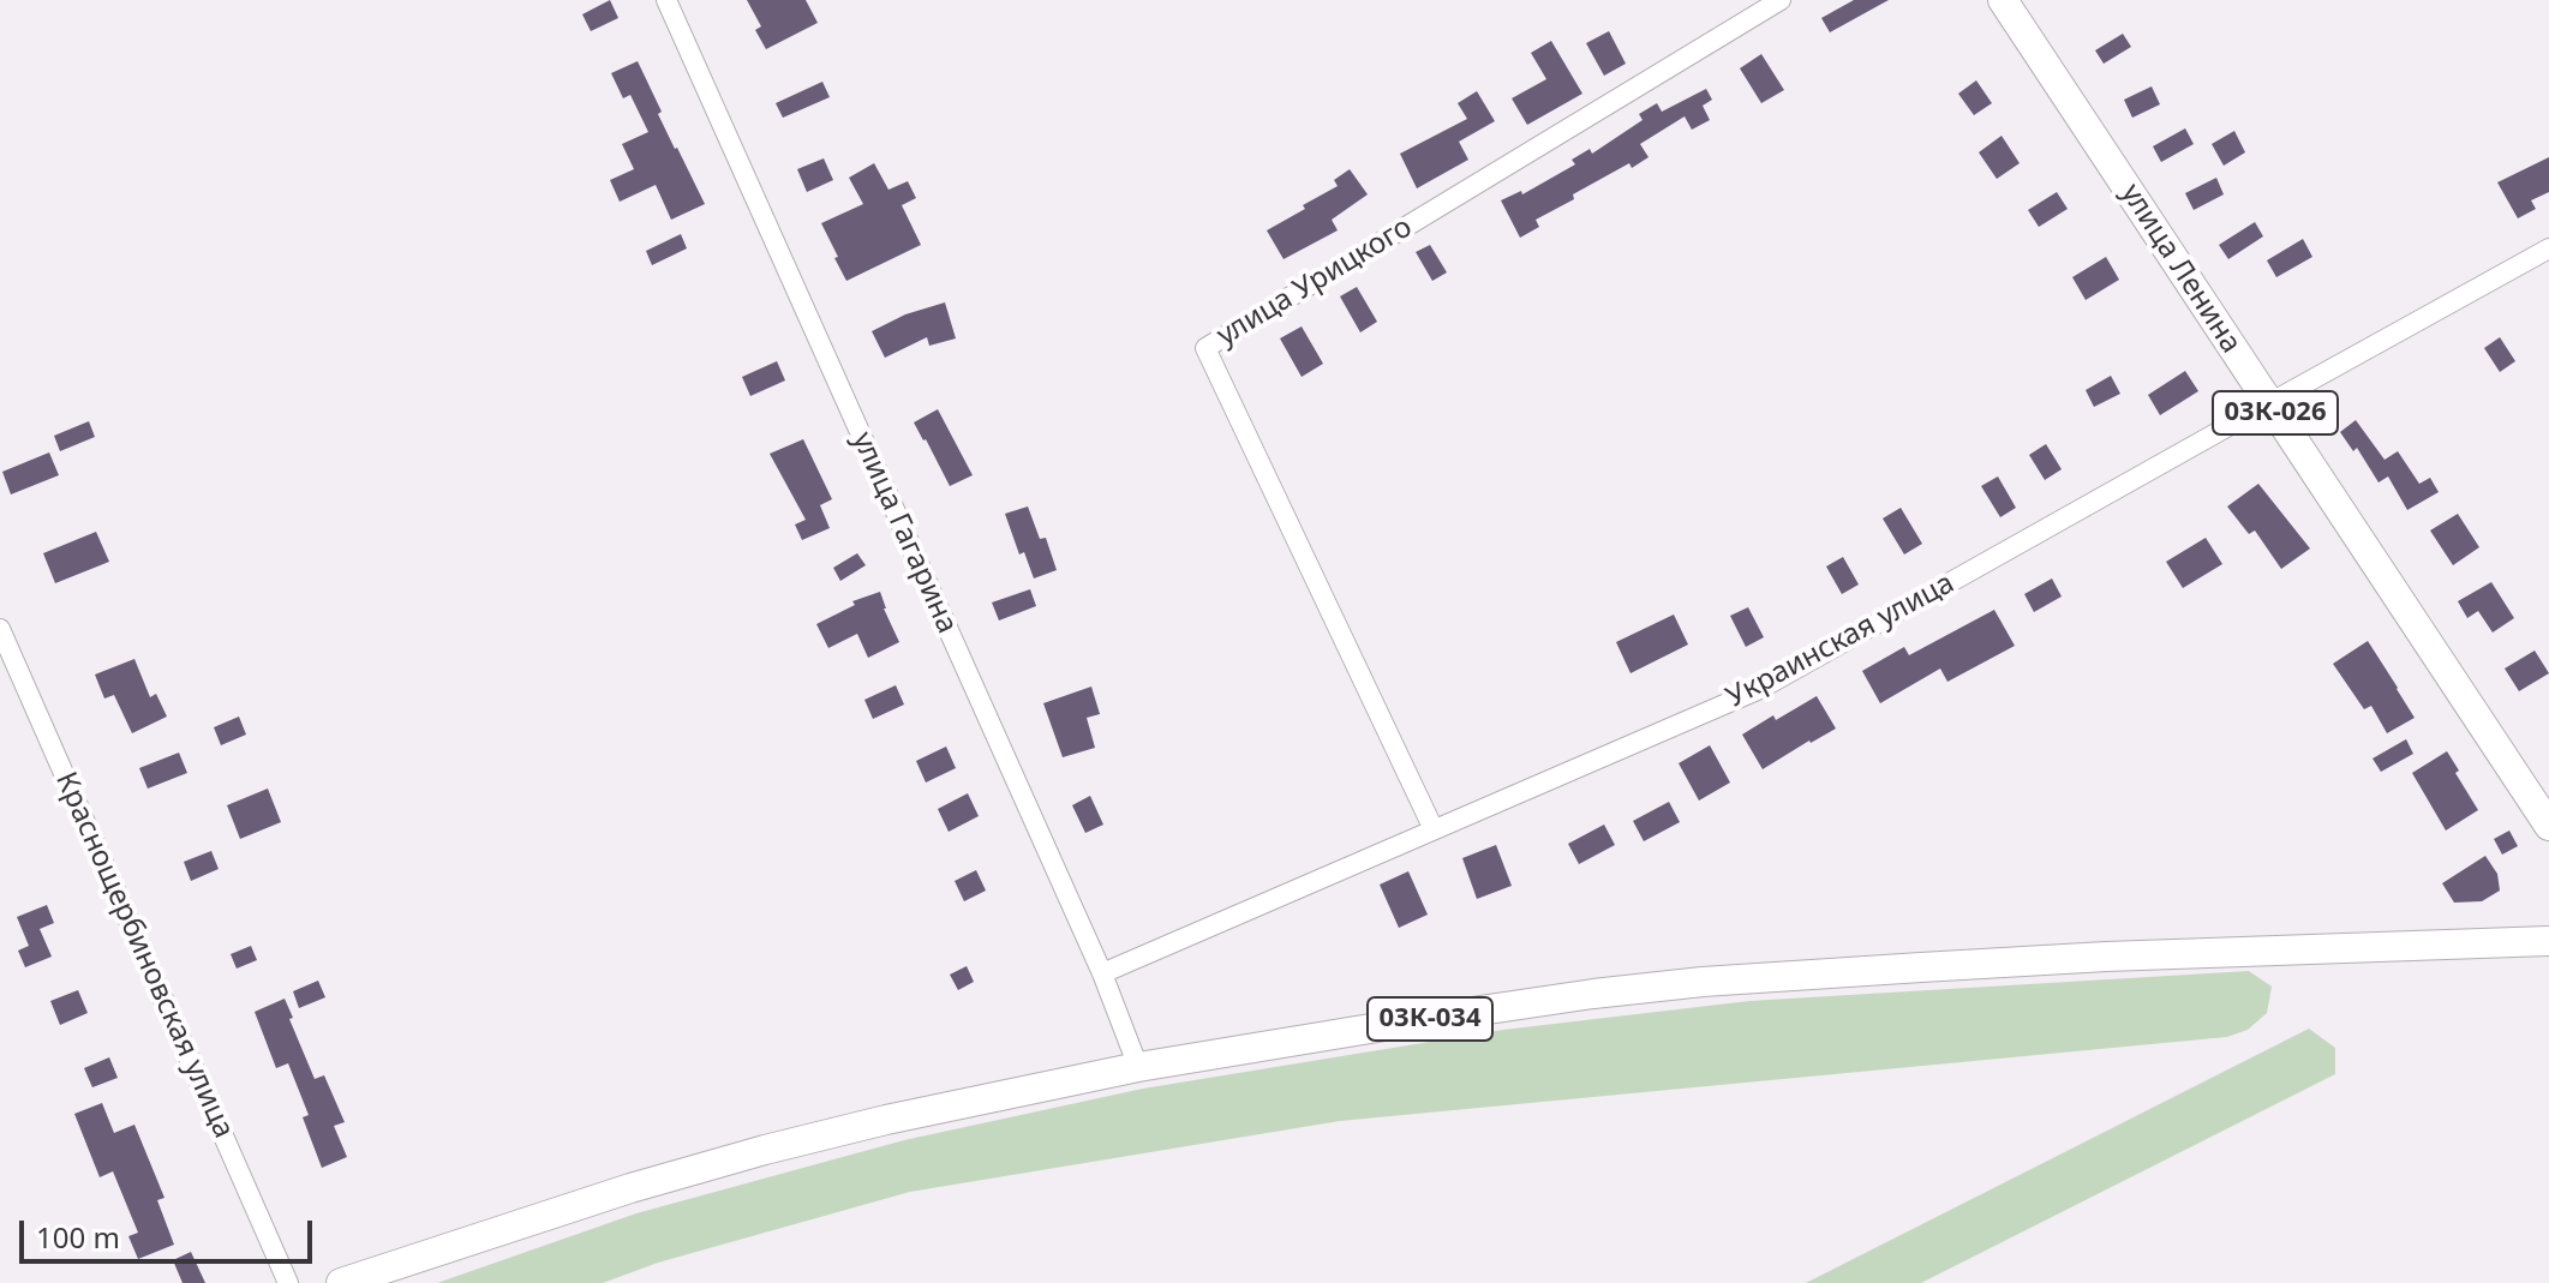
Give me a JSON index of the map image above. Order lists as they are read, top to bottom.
{
  "streets": {
    "main road": ["улица Ленина", "03К-026", "03К-034"],
    "street": [
      "улица Урицкого",
      "улица Гагарина",
      "Украинская улица",
      "Краснощербиновская улица"
    ]
  },
  "crossings": [
    ["улица Ленина", "Украинская улица"],
    ["улица Урицкого", "Украинская улица"],
    ["улица Гагарина", "Украинская улица"],
    ["улица Гагарина", "03К-034"]
  ],
  "scale_bar": "100 m"
}
